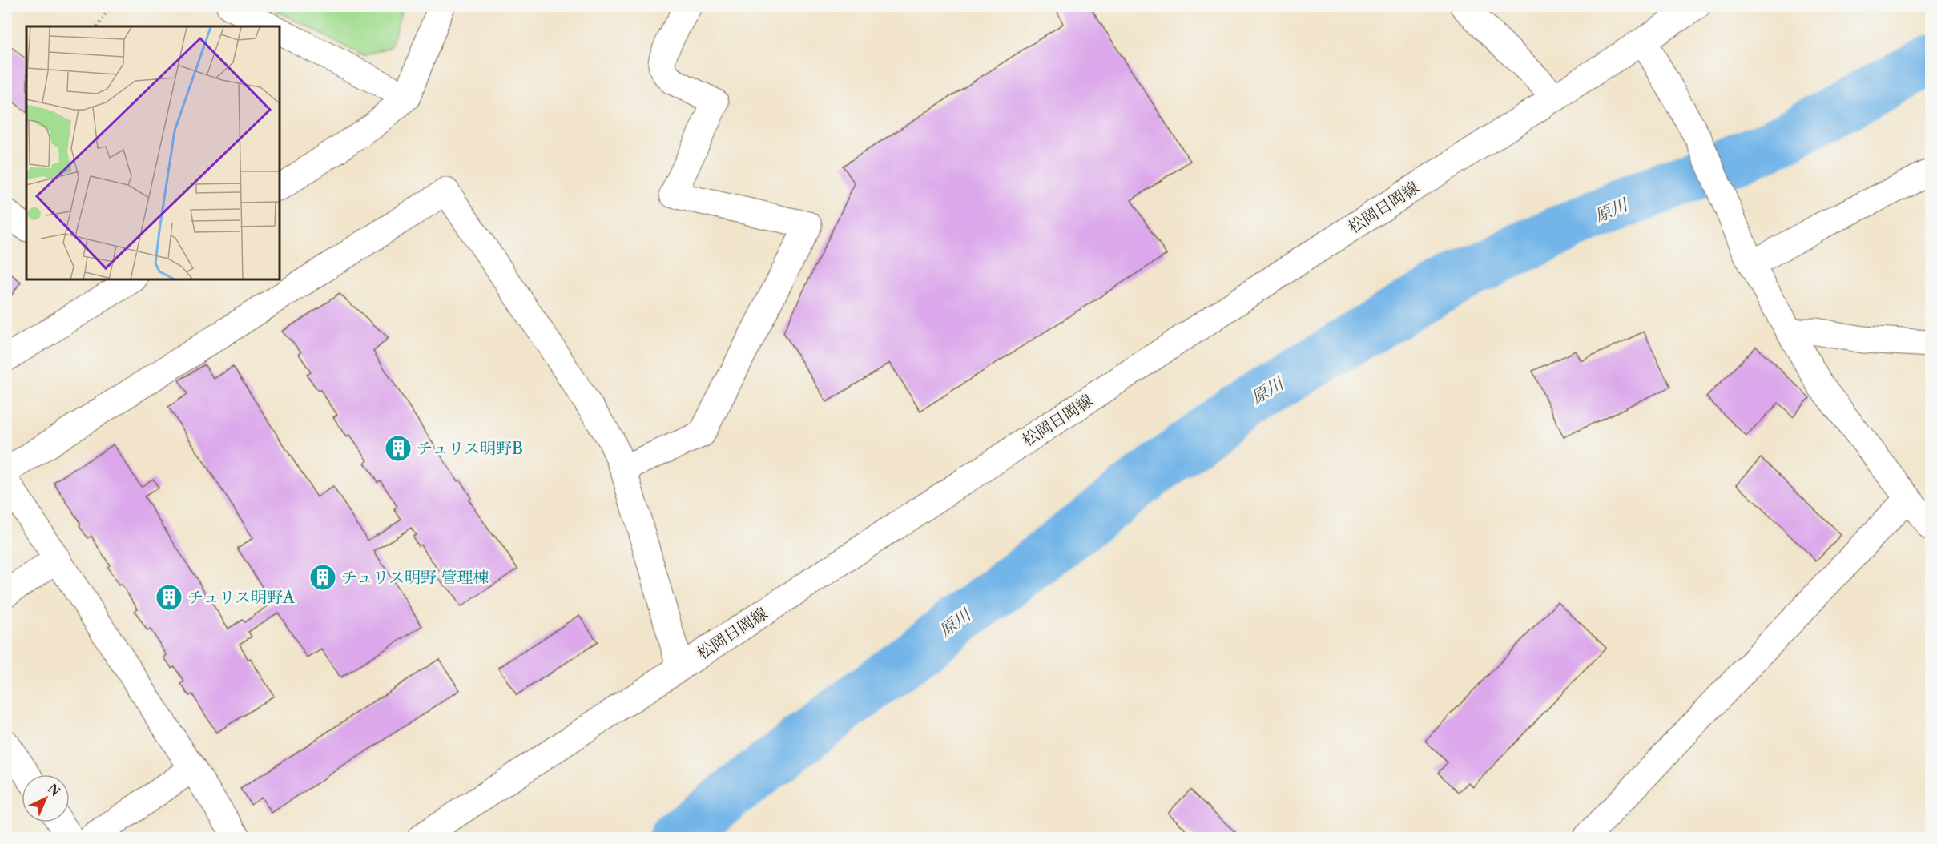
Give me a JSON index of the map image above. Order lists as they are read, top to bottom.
{
  "streets": {
    "street": ["松岡日岡線"]
  },
  "water": ["原川"],
  "places": {
    "building": ["チュリス明野B", "チュリス明野 管理棟", "チュリス明野A"]
  },
  "north": "top right"
}
